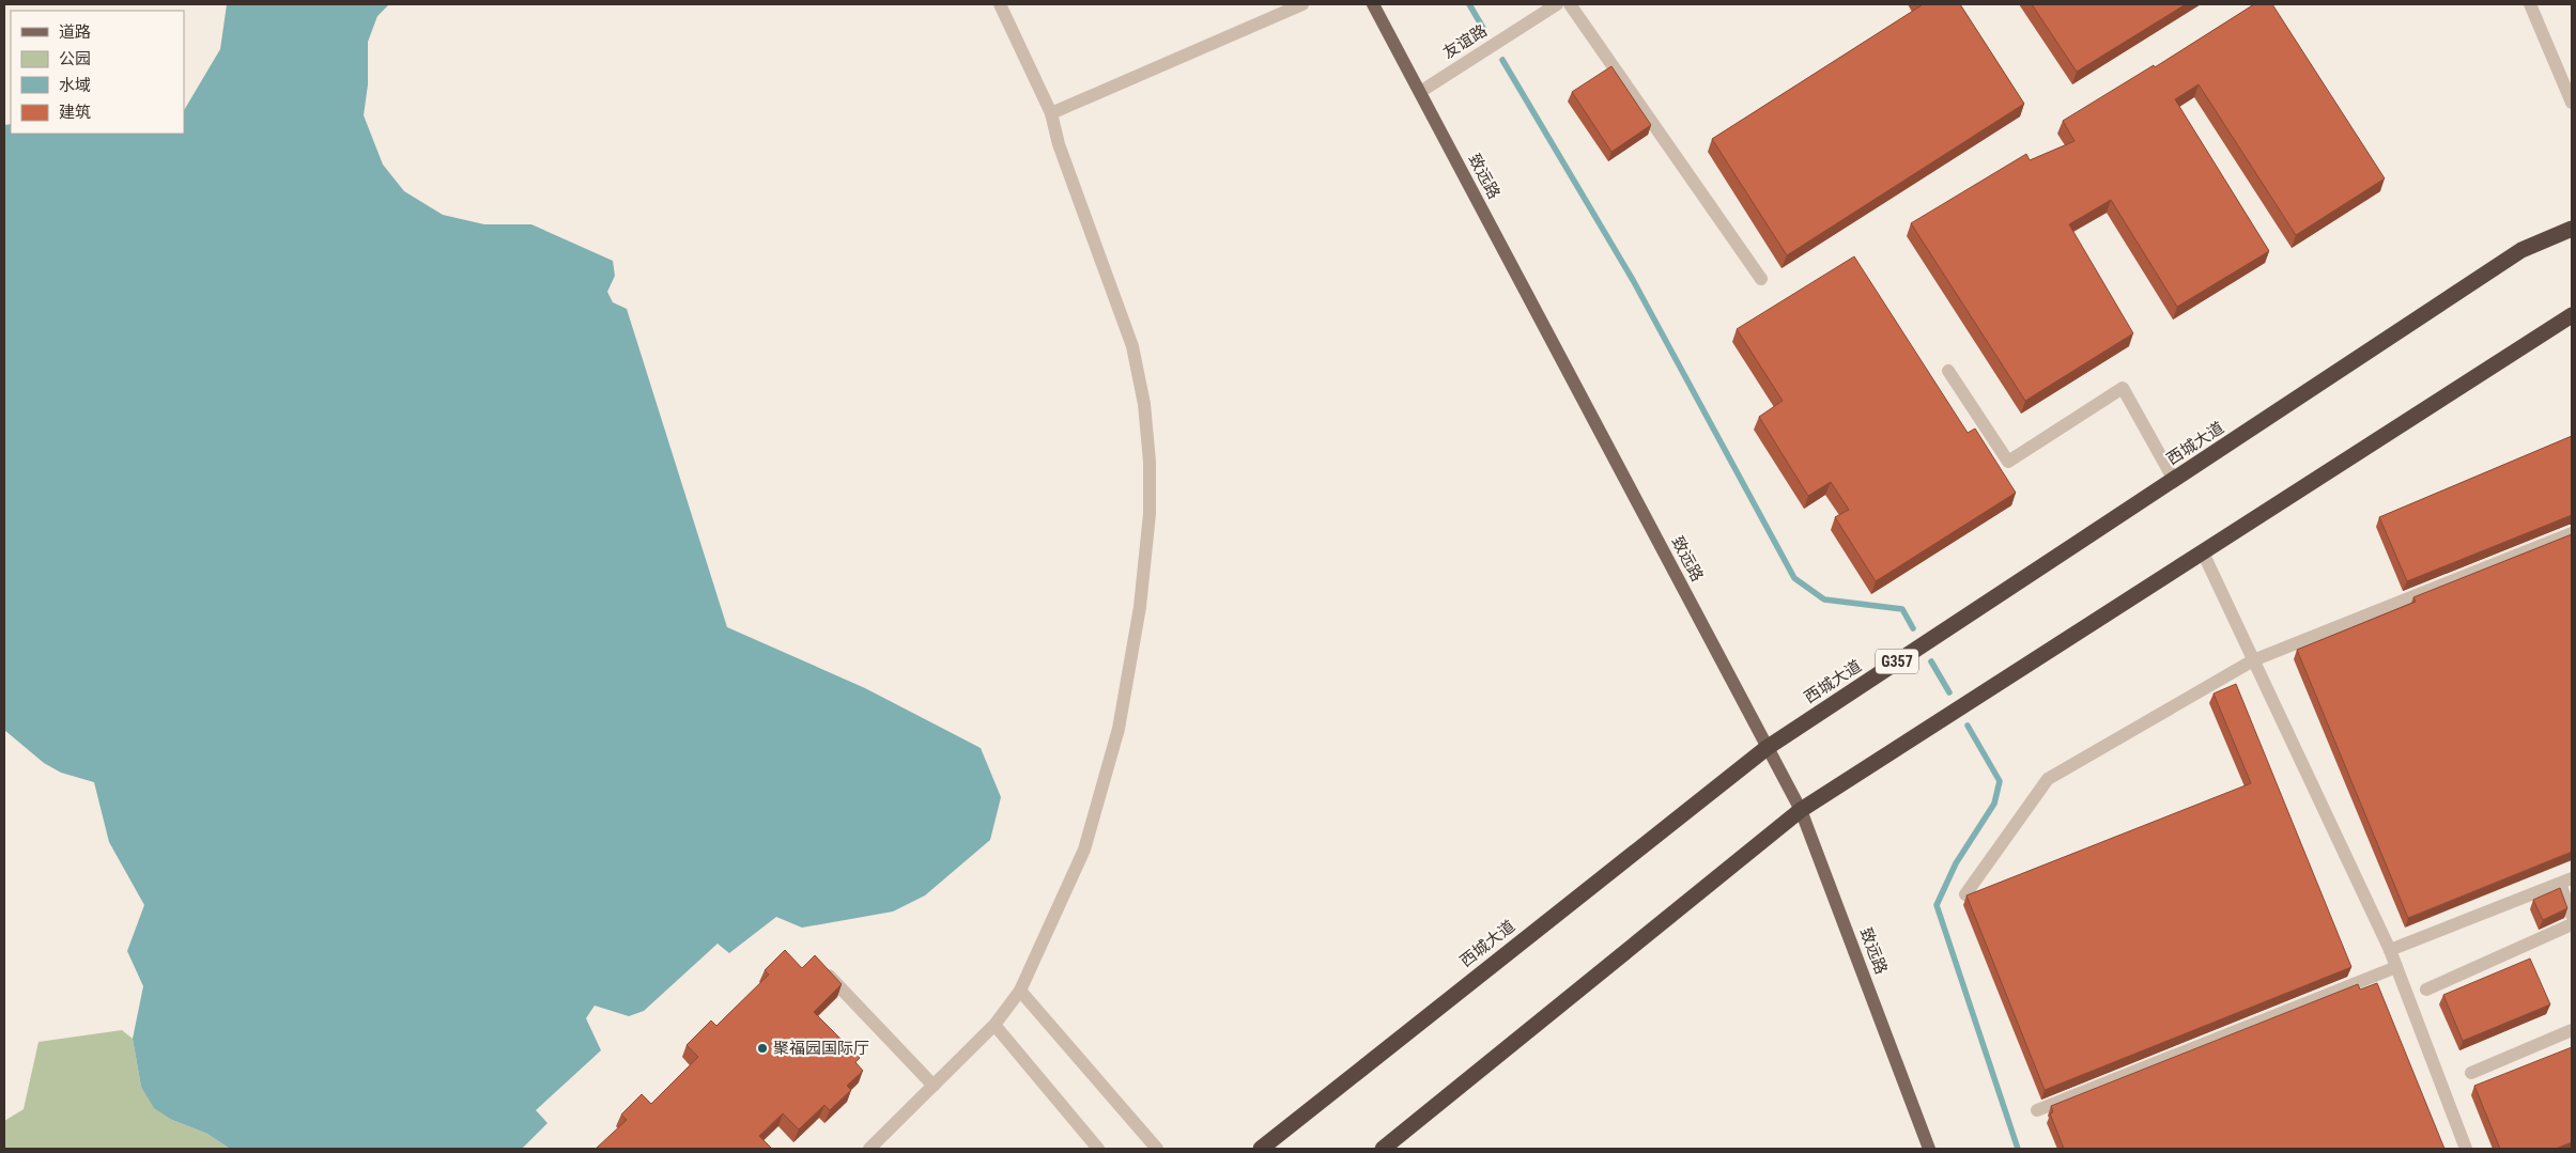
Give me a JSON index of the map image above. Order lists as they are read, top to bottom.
{
  "streets": {
    "highway": ["西城大道", "G357"],
    "main road": ["致远路"],
    "street": ["友谊路"]
  },
  "crossings": [
    ["友谊路", "致远路"],
    ["致远路", "西城大道"]
  ],
  "places": ["聚福园国际厅"],
  "legend": [
    "道路",
    "公园",
    "水域",
    "建筑"
  ]
}
